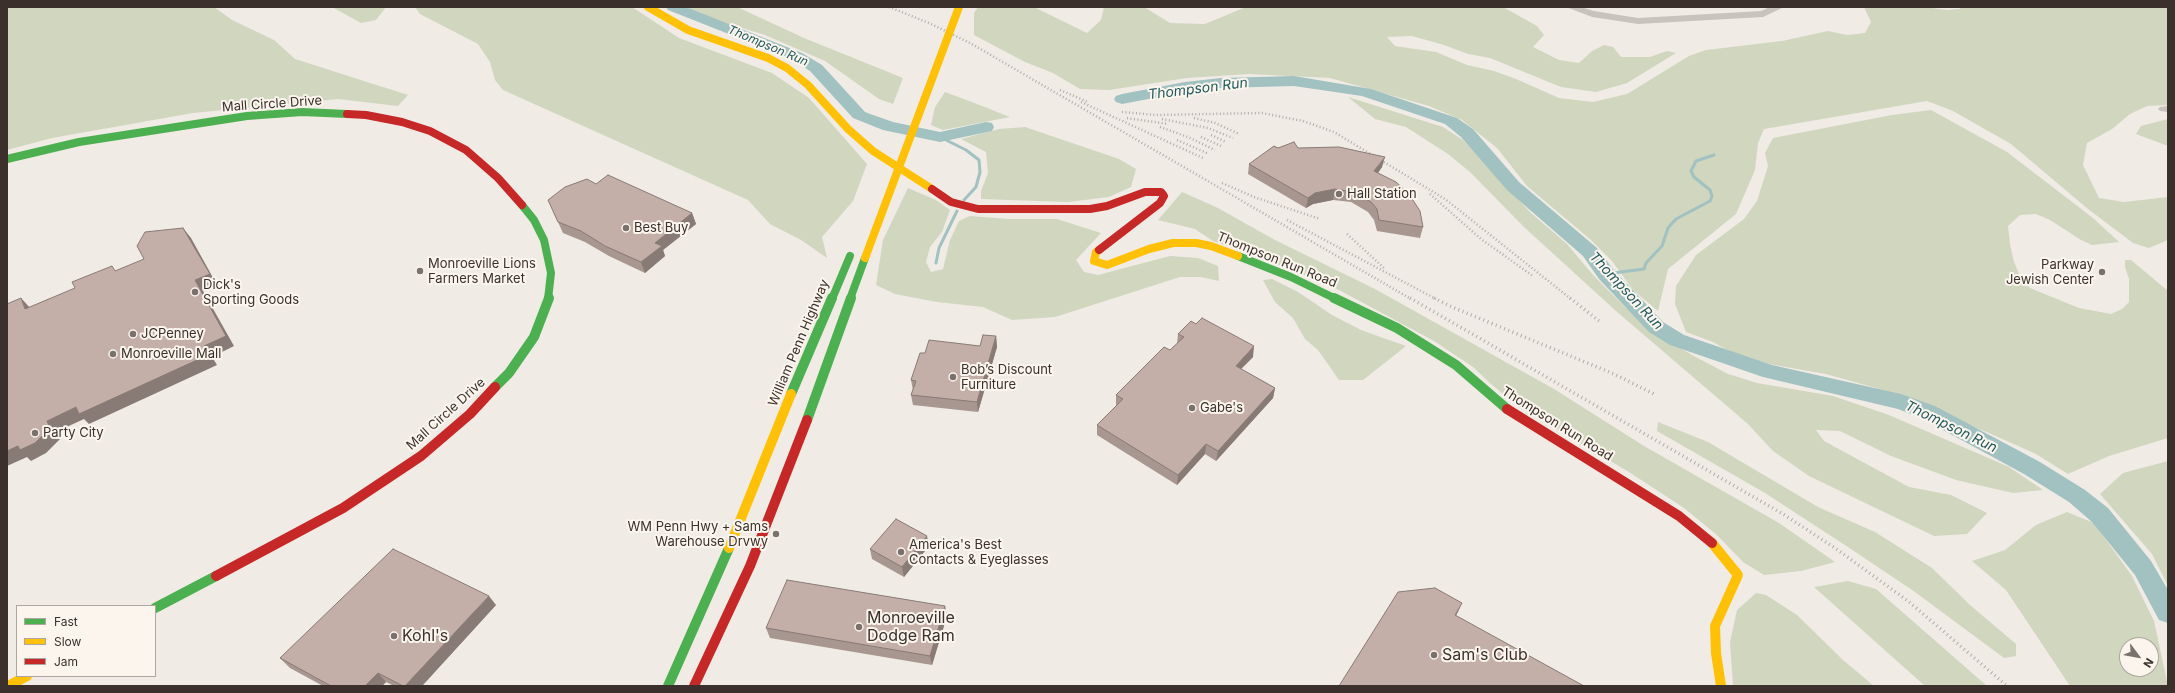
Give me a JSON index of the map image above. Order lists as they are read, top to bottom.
{
  "streets": {
    "main road": ["Mall Circle Drive", "Thompson Run Road", "William Penn Highway"]
  },
  "water": ["Thompson Run"],
  "places": [
    "Hall Station",
    "Best Buy",
    "Monroeville Lions Farmers Market",
    "Parkway Jewish Center",
    "Dick's Sporting Goods",
    "JCPenney",
    "Monroeville Mall",
    "Bob’s Discount Furniture",
    "Gabe's",
    "Party City",
    "WM Penn Hwy + Sams Warehouse Drvwy",
    "America's Best Contacts & Eyeglasses",
    "Monroeville Dodge Ram",
    "Kohl's",
    "Sam's Club"
  ],
  "legend": ["Fast", "Slow", "Jam"],
  "north": "bottom right"
}
